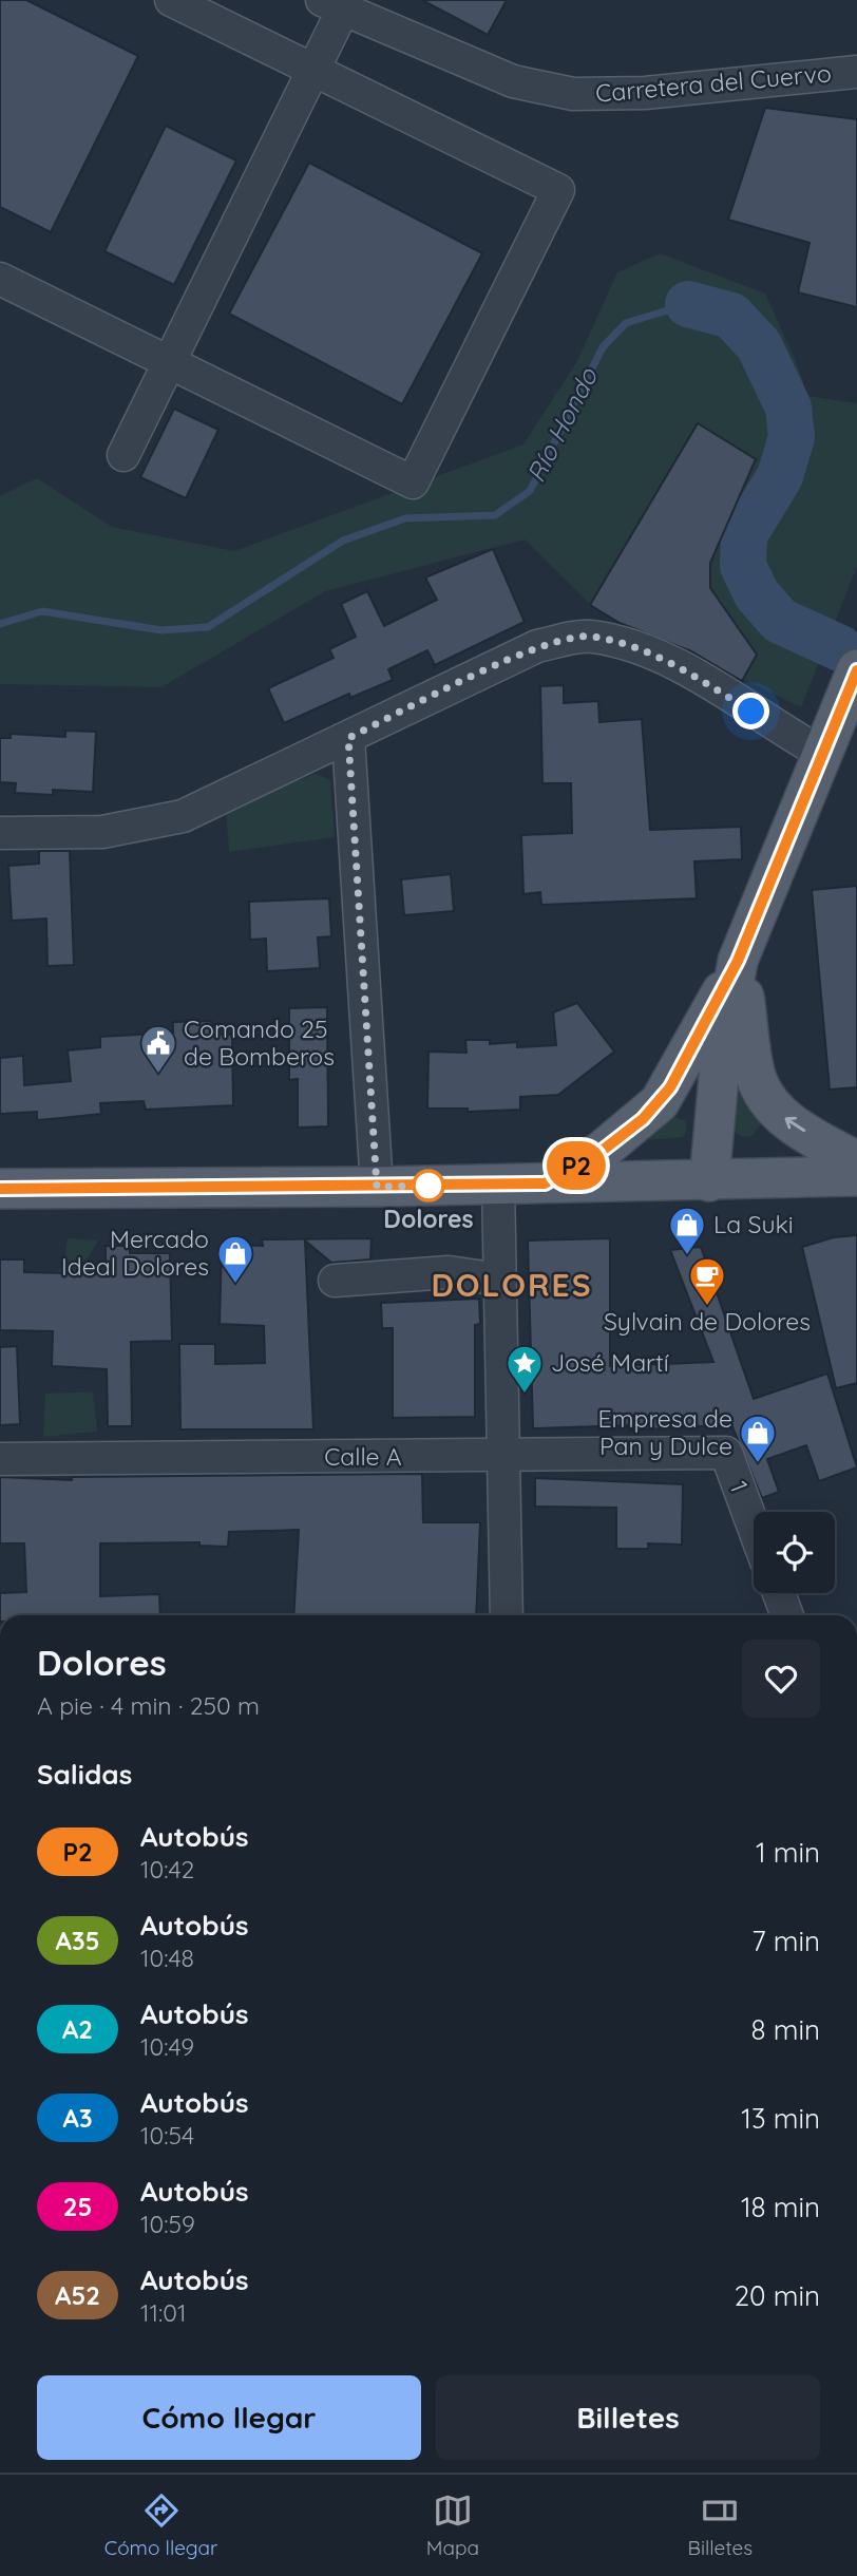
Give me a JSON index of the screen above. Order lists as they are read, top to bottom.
{
  "streets": {
    "street": ["Carretera del Cuervo", "Calle A", "1"]
  },
  "crossings": [
    ["Calle A", "1"]
  ],
  "districts": ["DOLORES"],
  "water": ["Río Hondo"],
  "places": {
    "public building": ["Comando 25 de Bomberos"],
    "other": ["Dolores"],
    "shop": ["La Suki", "Mercado Ideal Dolores", "Empresa de Pan y Dulce"],
    "cafe": ["Sylvain de Dolores"],
    "place": ["José Martí"]
  },
  "lines": ["bus line P2"],
  "page": {
    "on_map": "P2",
    "heading": [
      ["Dolores", "A pie · 4 min · 250 m"],
      "Salidas"
    ],
    "list": [
      {
        "mark": "P2",
        "name": "Autobús",
        "note": "10:42",
        "value": "1 min"
      },
      {
        "mark": "A35",
        "name": "Autobús",
        "note": "10:48",
        "value": "7 min"
      },
      {
        "mark": "A2",
        "name": "Autobús",
        "note": "10:49",
        "value": "8 min"
      },
      {
        "mark": "A3",
        "name": "Autobús",
        "note": "10:54",
        "value": "13 min"
      },
      {
        "mark": "25",
        "name": "Autobús",
        "note": "10:59",
        "value": "18 min"
      },
      {
        "mark": "A52",
        "name": "Autobús",
        "note": "11:01",
        "value": "20 min"
      }
    ],
    "buttons": ["Cómo llegar", "Billetes"],
    "tabs": ["Cómo llegar", "Mapa", "Billetes"]
  }
}
